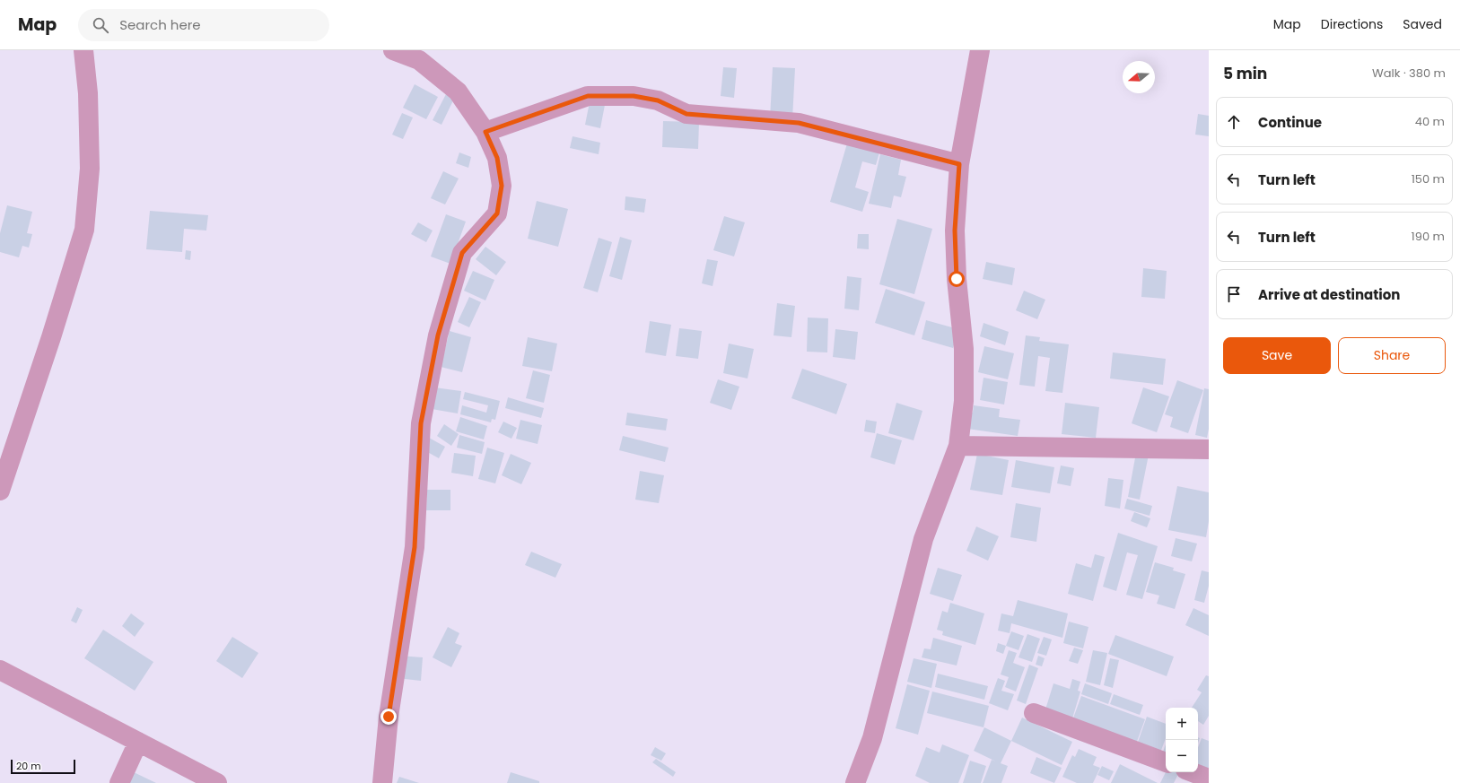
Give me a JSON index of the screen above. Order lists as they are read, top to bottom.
{
  "scale_bar": "20 m",
  "north": "left",
  "page": {
    "header": "Map",
    "search": "Search here",
    "nav": ["Map", "Directions", "Saved"],
    "heading": ["5 min", "Walk · 380 m"],
    "list": [
      ["Continue", "40 m"],
      ["Turn left", "150 m"],
      ["Turn left", "190 m"],
      "Arrive at destination"
    ],
    "buttons": ["Save", "Share"],
    "map_buttons": ["+", "−"],
    "scale": "20 m"
  }
}
